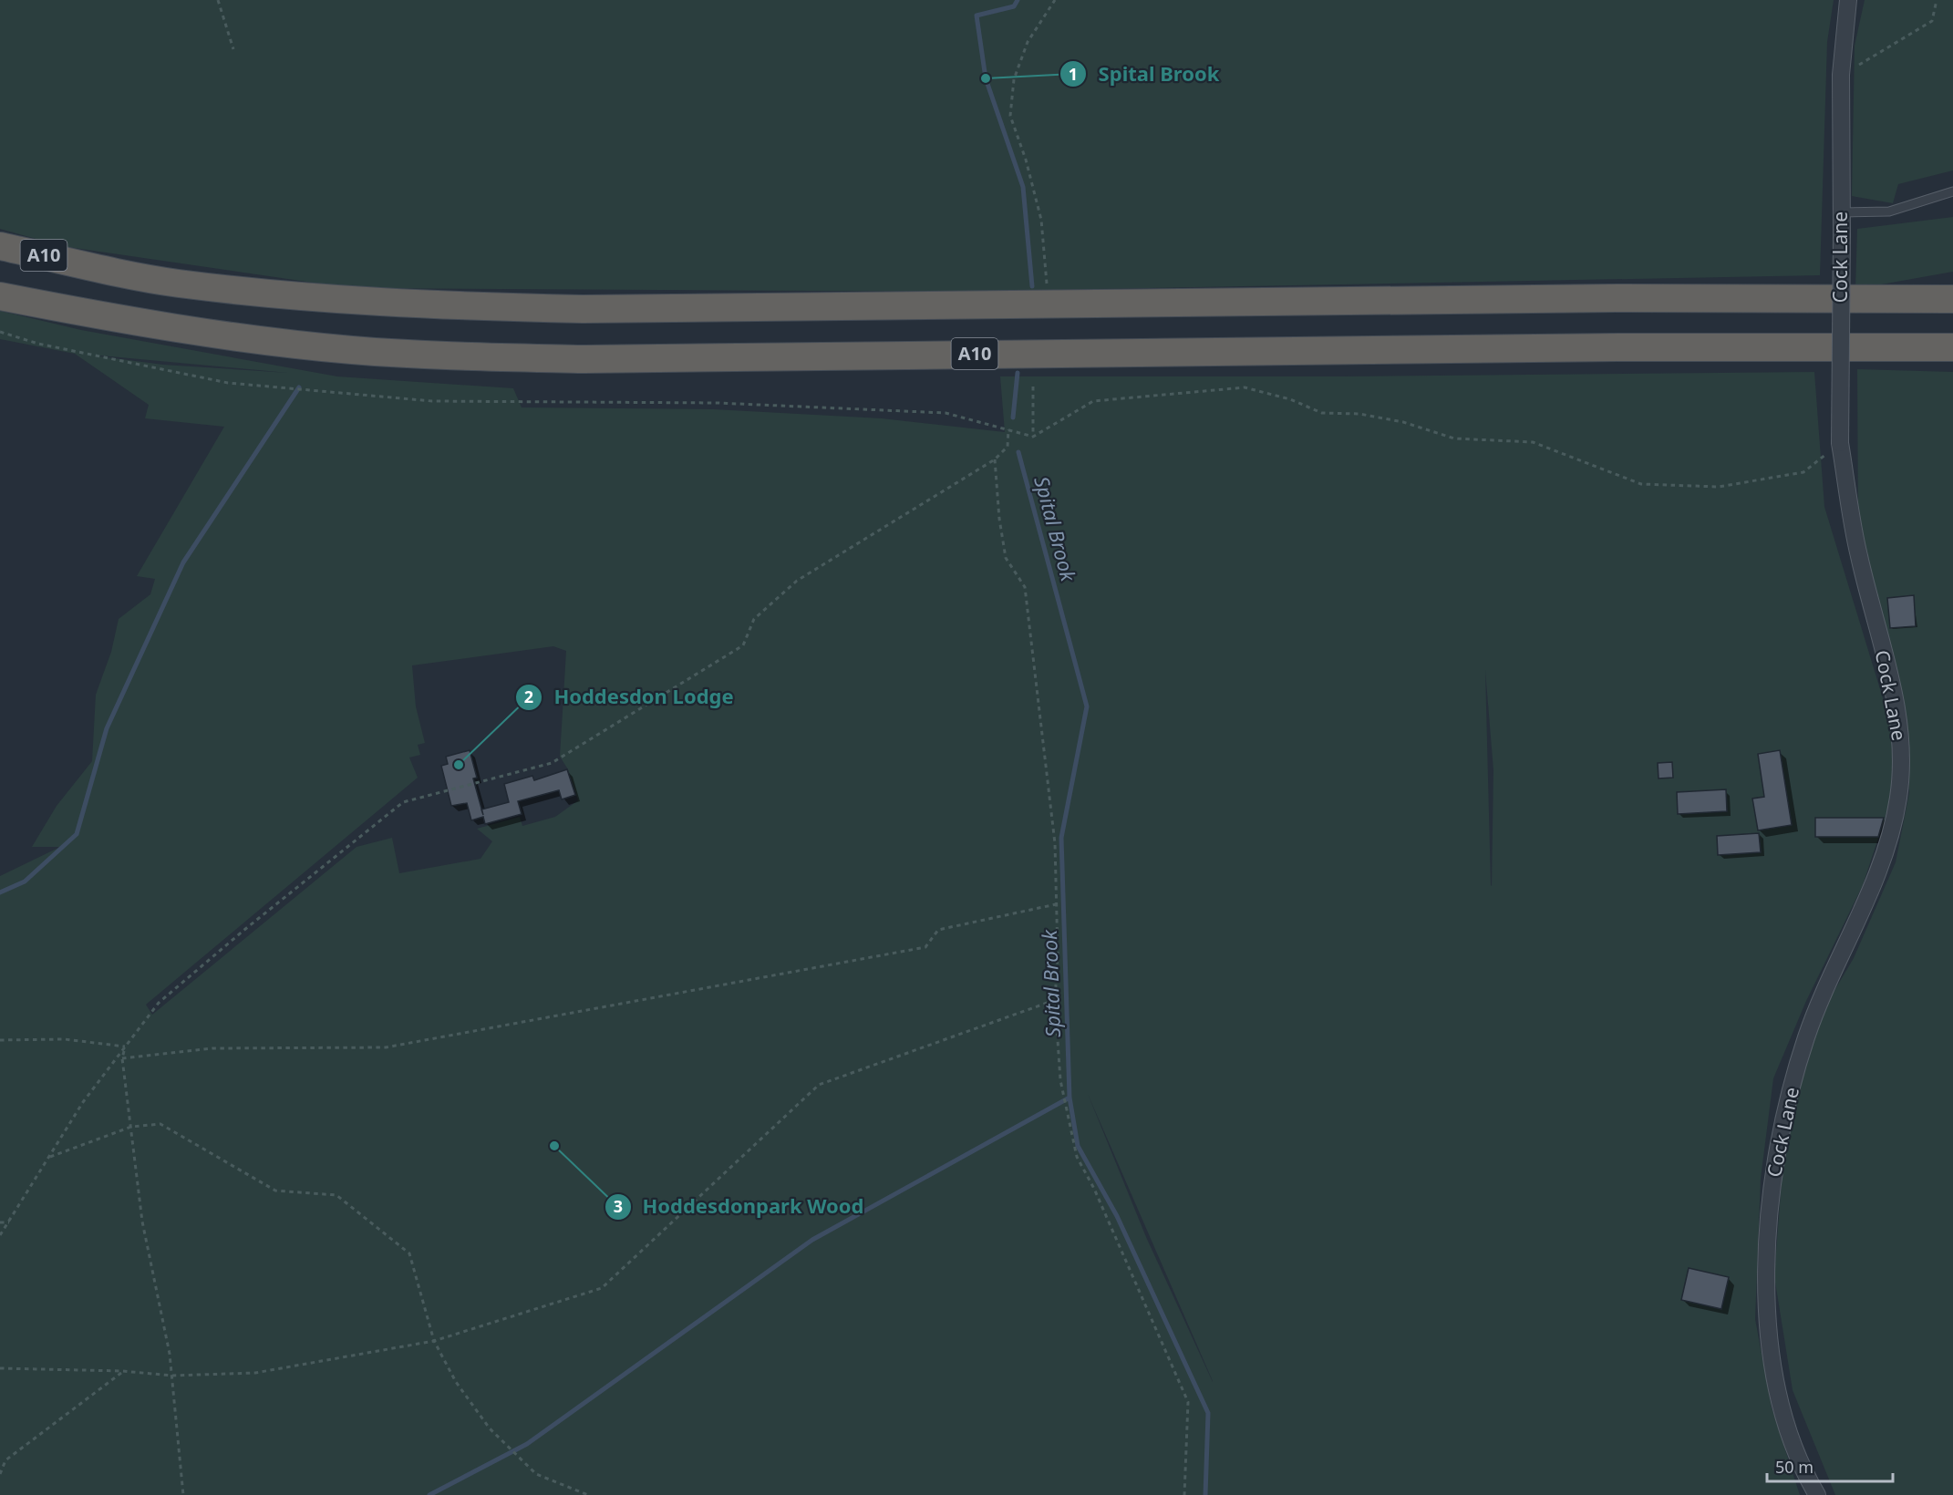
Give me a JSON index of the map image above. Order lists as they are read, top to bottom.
{
  "streets": {
    "highway": ["A10"],
    "street": ["Cock Lane"]
  },
  "water": ["Spital Brook"],
  "places": ["Spital Brook", "Hoddesdon Lodge", "Hoddesdonpark Wood"],
  "scale_bar": "50 m"
}
